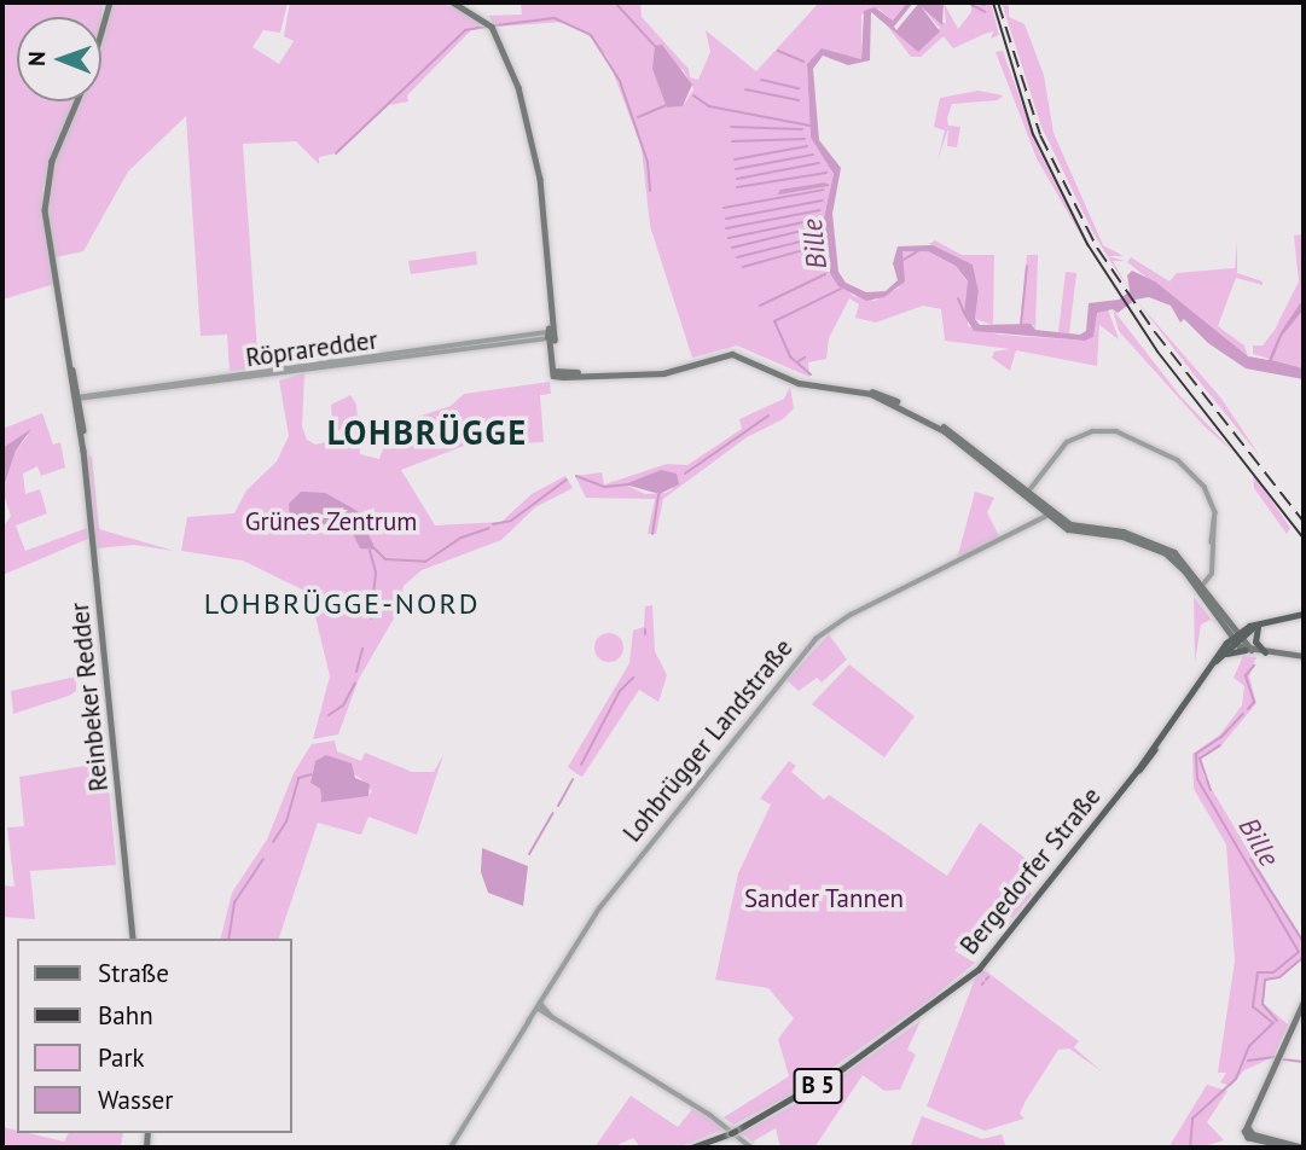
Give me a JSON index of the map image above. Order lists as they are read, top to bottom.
{
  "streets": {
    "main road": ["Reinbeker Redder", "Bergedorfer Straße", "B 5"],
    "street": ["Röpraredder", "Lohbrügger Landstraße"]
  },
  "crossings": [
    ["Röpraredder", "Reinbeker Redder"]
  ],
  "districts": ["LOHBRÜGGE", "LOHBRÜGGE-NORD"],
  "water": ["Bille"],
  "parks": ["Grünes Zentrum", "Sander Tannen"],
  "legend": [
    "Straße",
    "Bahn",
    "Park",
    "Wasser"
  ],
  "north": "left"
}
